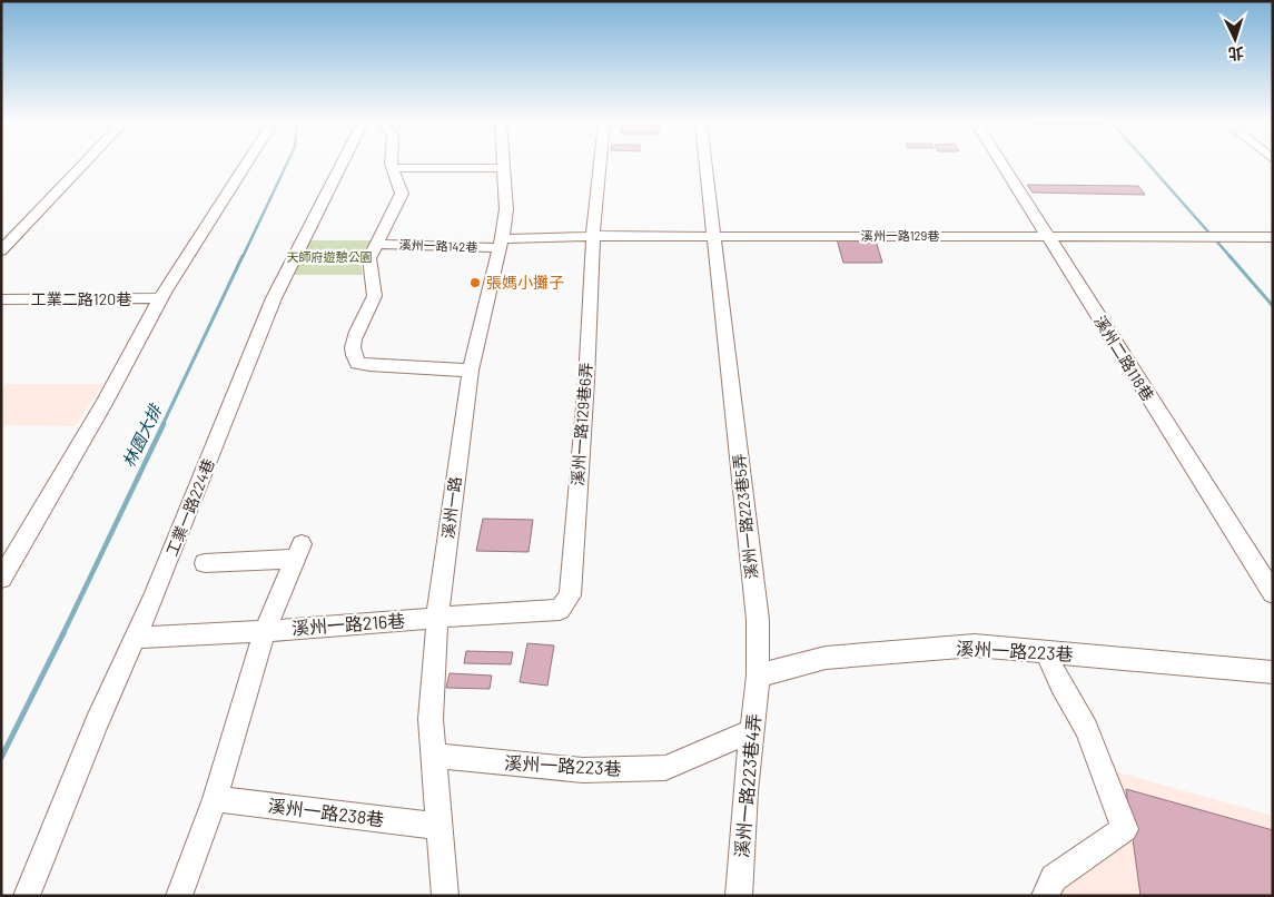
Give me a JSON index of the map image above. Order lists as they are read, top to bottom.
{
  "streets": {
    "street": [
      "溪州一路129巷",
      "溪州一路142巷",
      "工業二路120巷",
      "溪州二路118巷",
      "溪州一路129巷6弄",
      "工業一路224巷",
      "溪州一路",
      "溪州一路223巷5弄",
      "溪州一路216巷",
      "溪州一路223巷",
      "溪州一路223巷4弄",
      "溪州一路238巷"
    ]
  },
  "crossings": [
    ["溪州一路129巷", "溪州一路142巷"],
    ["溪州一路129巷", "溪州二路118巷"],
    ["溪州一路129巷", "溪州一路129巷6弄"],
    ["溪州一路129巷", "溪州一路"],
    ["溪州一路142巷", "溪州一路"],
    ["溪州一路129巷6弄", "溪州一路216巷"],
    ["工業一路224巷", "溪州一路216巷"],
    ["溪州一路", "溪州一路216巷"],
    ["溪州一路", "溪州一路223巷"],
    ["溪州一路", "溪州一路238巷"],
    ["溪州一路223巷5弄", "溪州一路223巷"],
    ["溪州一路223巷5弄", "溪州一路223巷4弄"],
    ["溪州一路223巷", "溪州一路223巷4弄"]
  ],
  "water": ["林園大排"],
  "parks": ["天師府遊憩公園"],
  "places": ["張媽小攤子"],
  "north": "bottom"
}
